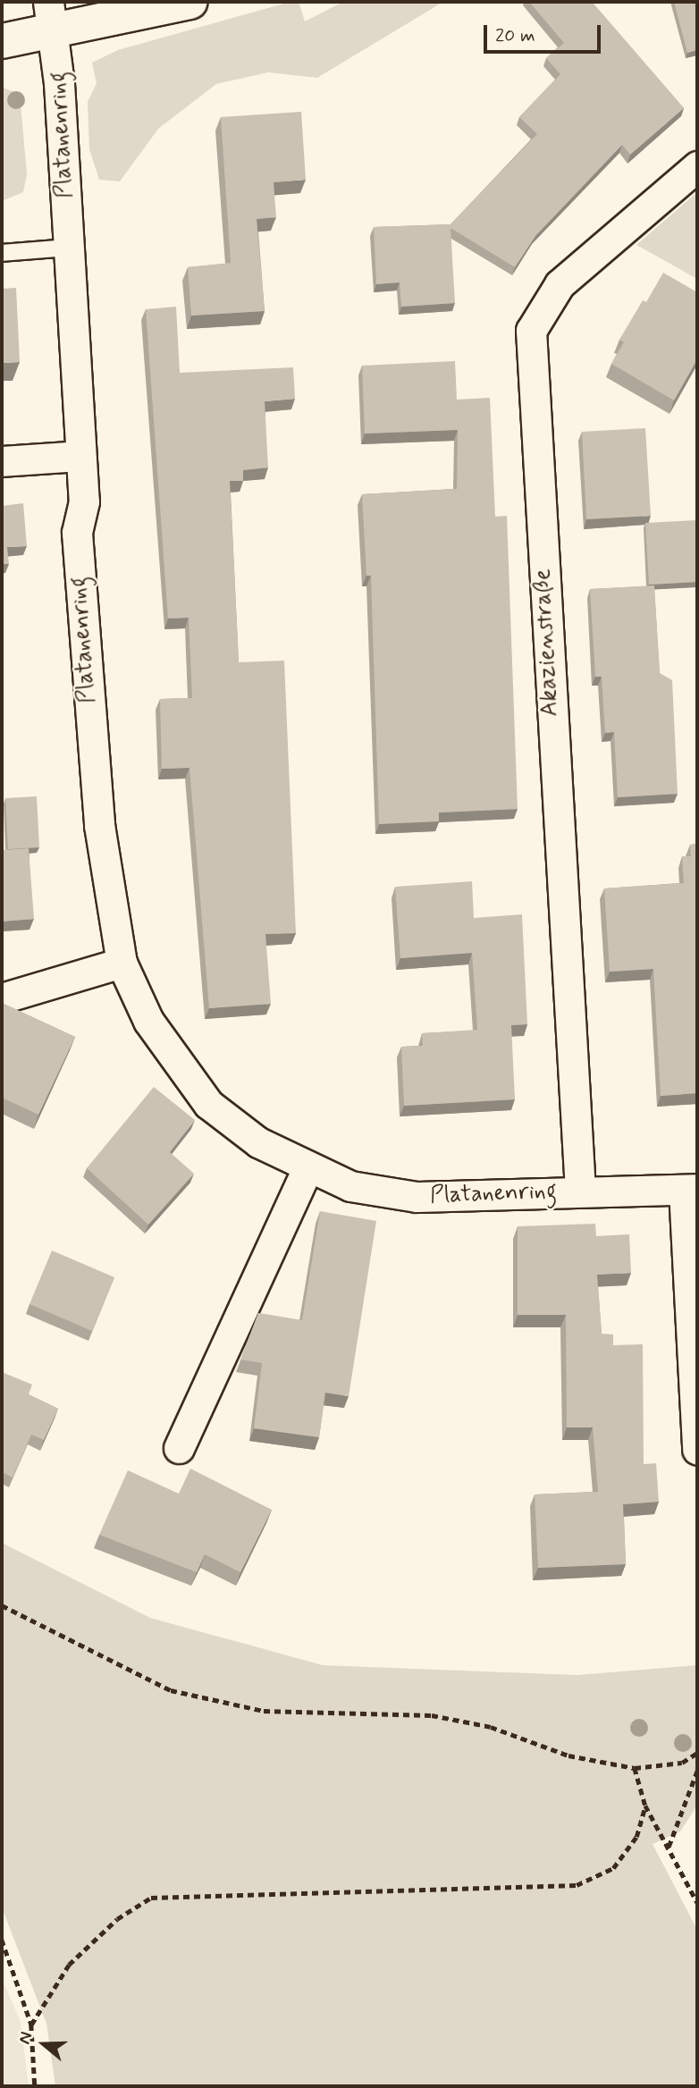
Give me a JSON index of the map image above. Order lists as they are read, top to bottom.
{
  "streets": {
    "street": ["Platanenring", "Akazienstraße"]
  },
  "crossings": [
    ["Platanenring", "Akazienstraße"]
  ],
  "scale_bar": "20 m",
  "north": "left"
}
